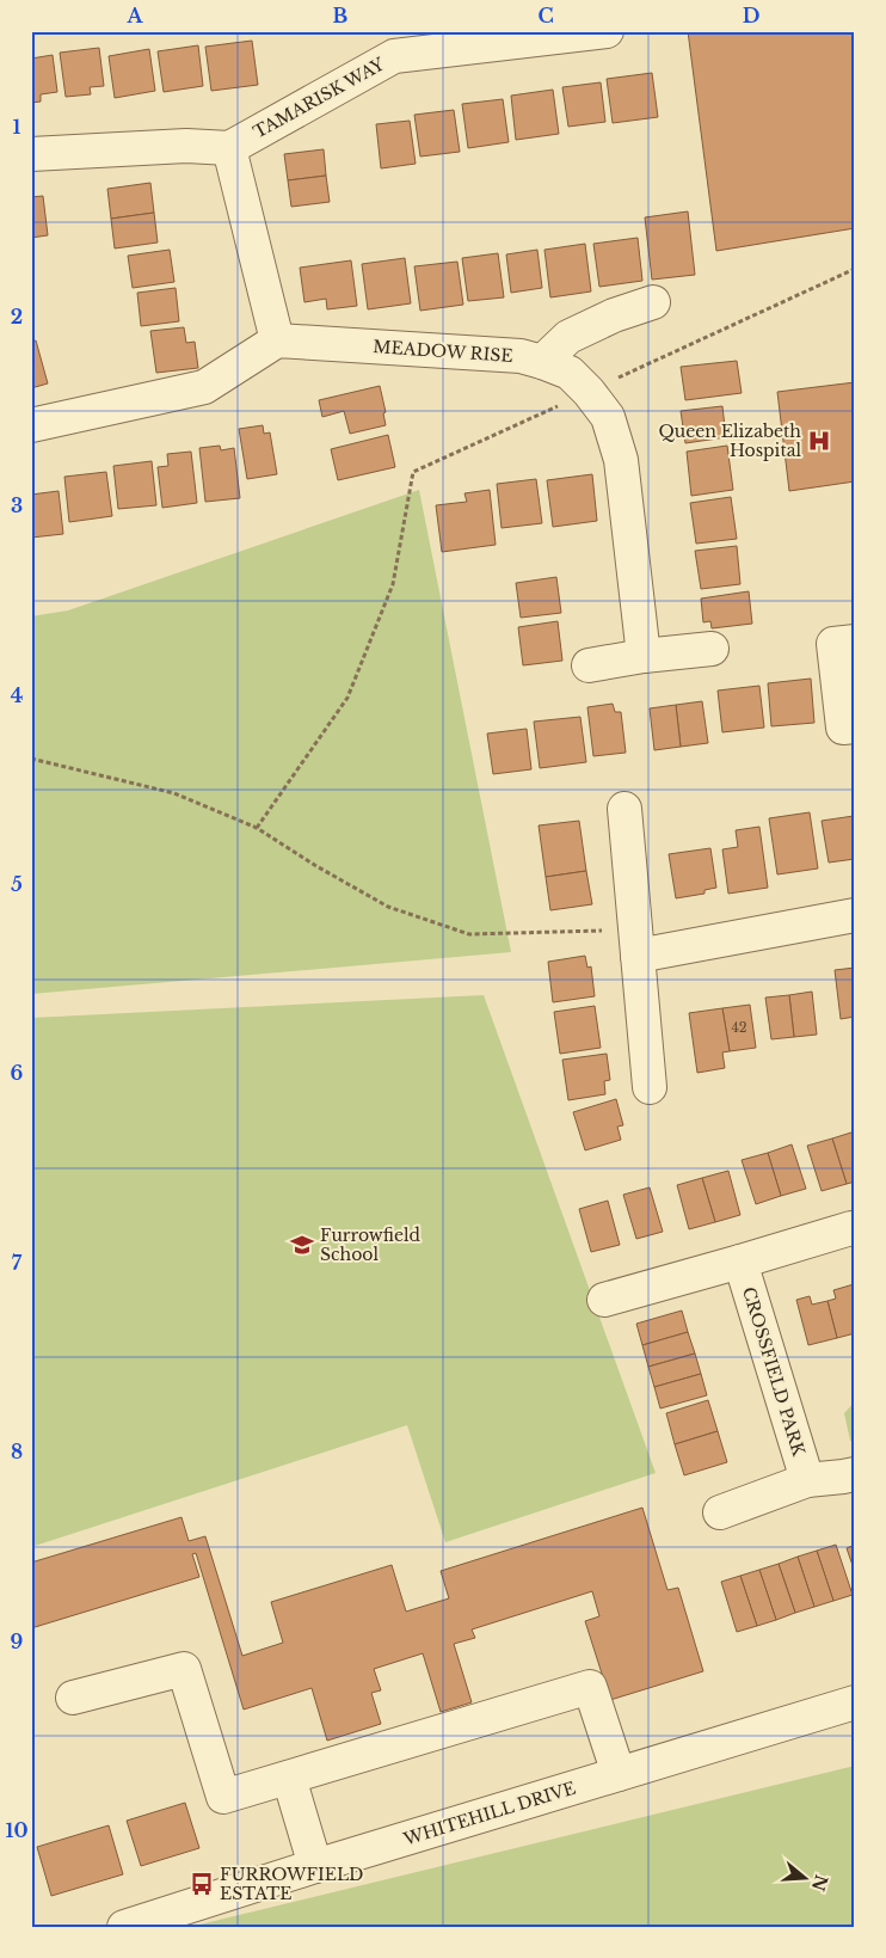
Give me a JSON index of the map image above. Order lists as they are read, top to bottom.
{
  "streets": {
    "street": [
      "TAMARISK WAY",
      "MEADOW RISE",
      "CROSSFIELD PARK",
      "WHITEHILL DRIVE"
    ]
  },
  "places": {
    "hospital": ["Queen Elizabeth Hospital"],
    "school or university": ["Furrowfield School"],
    "bus stop": ["FURROWFIELD ESTATE"]
  },
  "house_numbers": ["42"],
  "north": "right",
  "grid": {
    "columns": [
      "A",
      "B",
      "C",
      "D"
    ],
    "rows": [
      "1",
      "2",
      "3",
      "4",
      "5",
      "6",
      "7",
      "8",
      "9",
      "10"
    ]
  }
}
